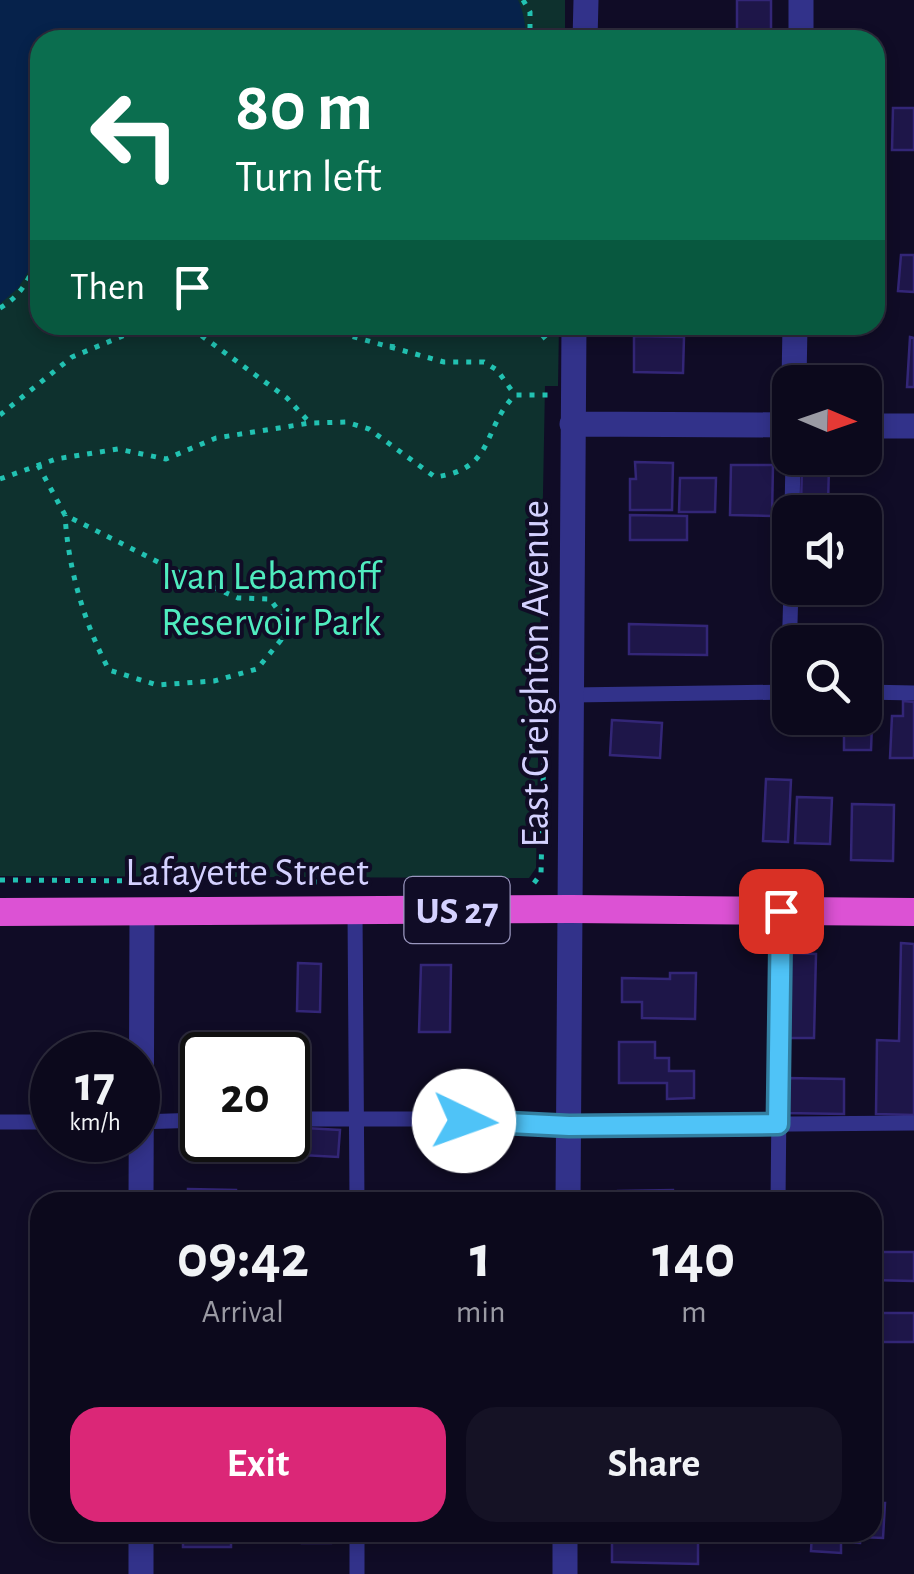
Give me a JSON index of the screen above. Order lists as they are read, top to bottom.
{
  "streets": {
    "highway": ["Lafayette Street", "US 27"],
    "street": ["East Creighton Avenue"]
  },
  "crossings": [
    ["East Creighton Avenue", "Lafayette Street"]
  ],
  "parks": ["Ivan Lebamoff Reservoir Park"],
  "north": "right",
  "page": {
    "turn": ["80 m", "Turn left"],
    "then": "Then",
    "speed": "17 km/h",
    "limit": "20",
    "eta": [
      "09:42",
      "Arrival",
      "1",
      "min",
      "140",
      "m"
    ],
    "buttons": ["Exit", "Share"]
  }
}
